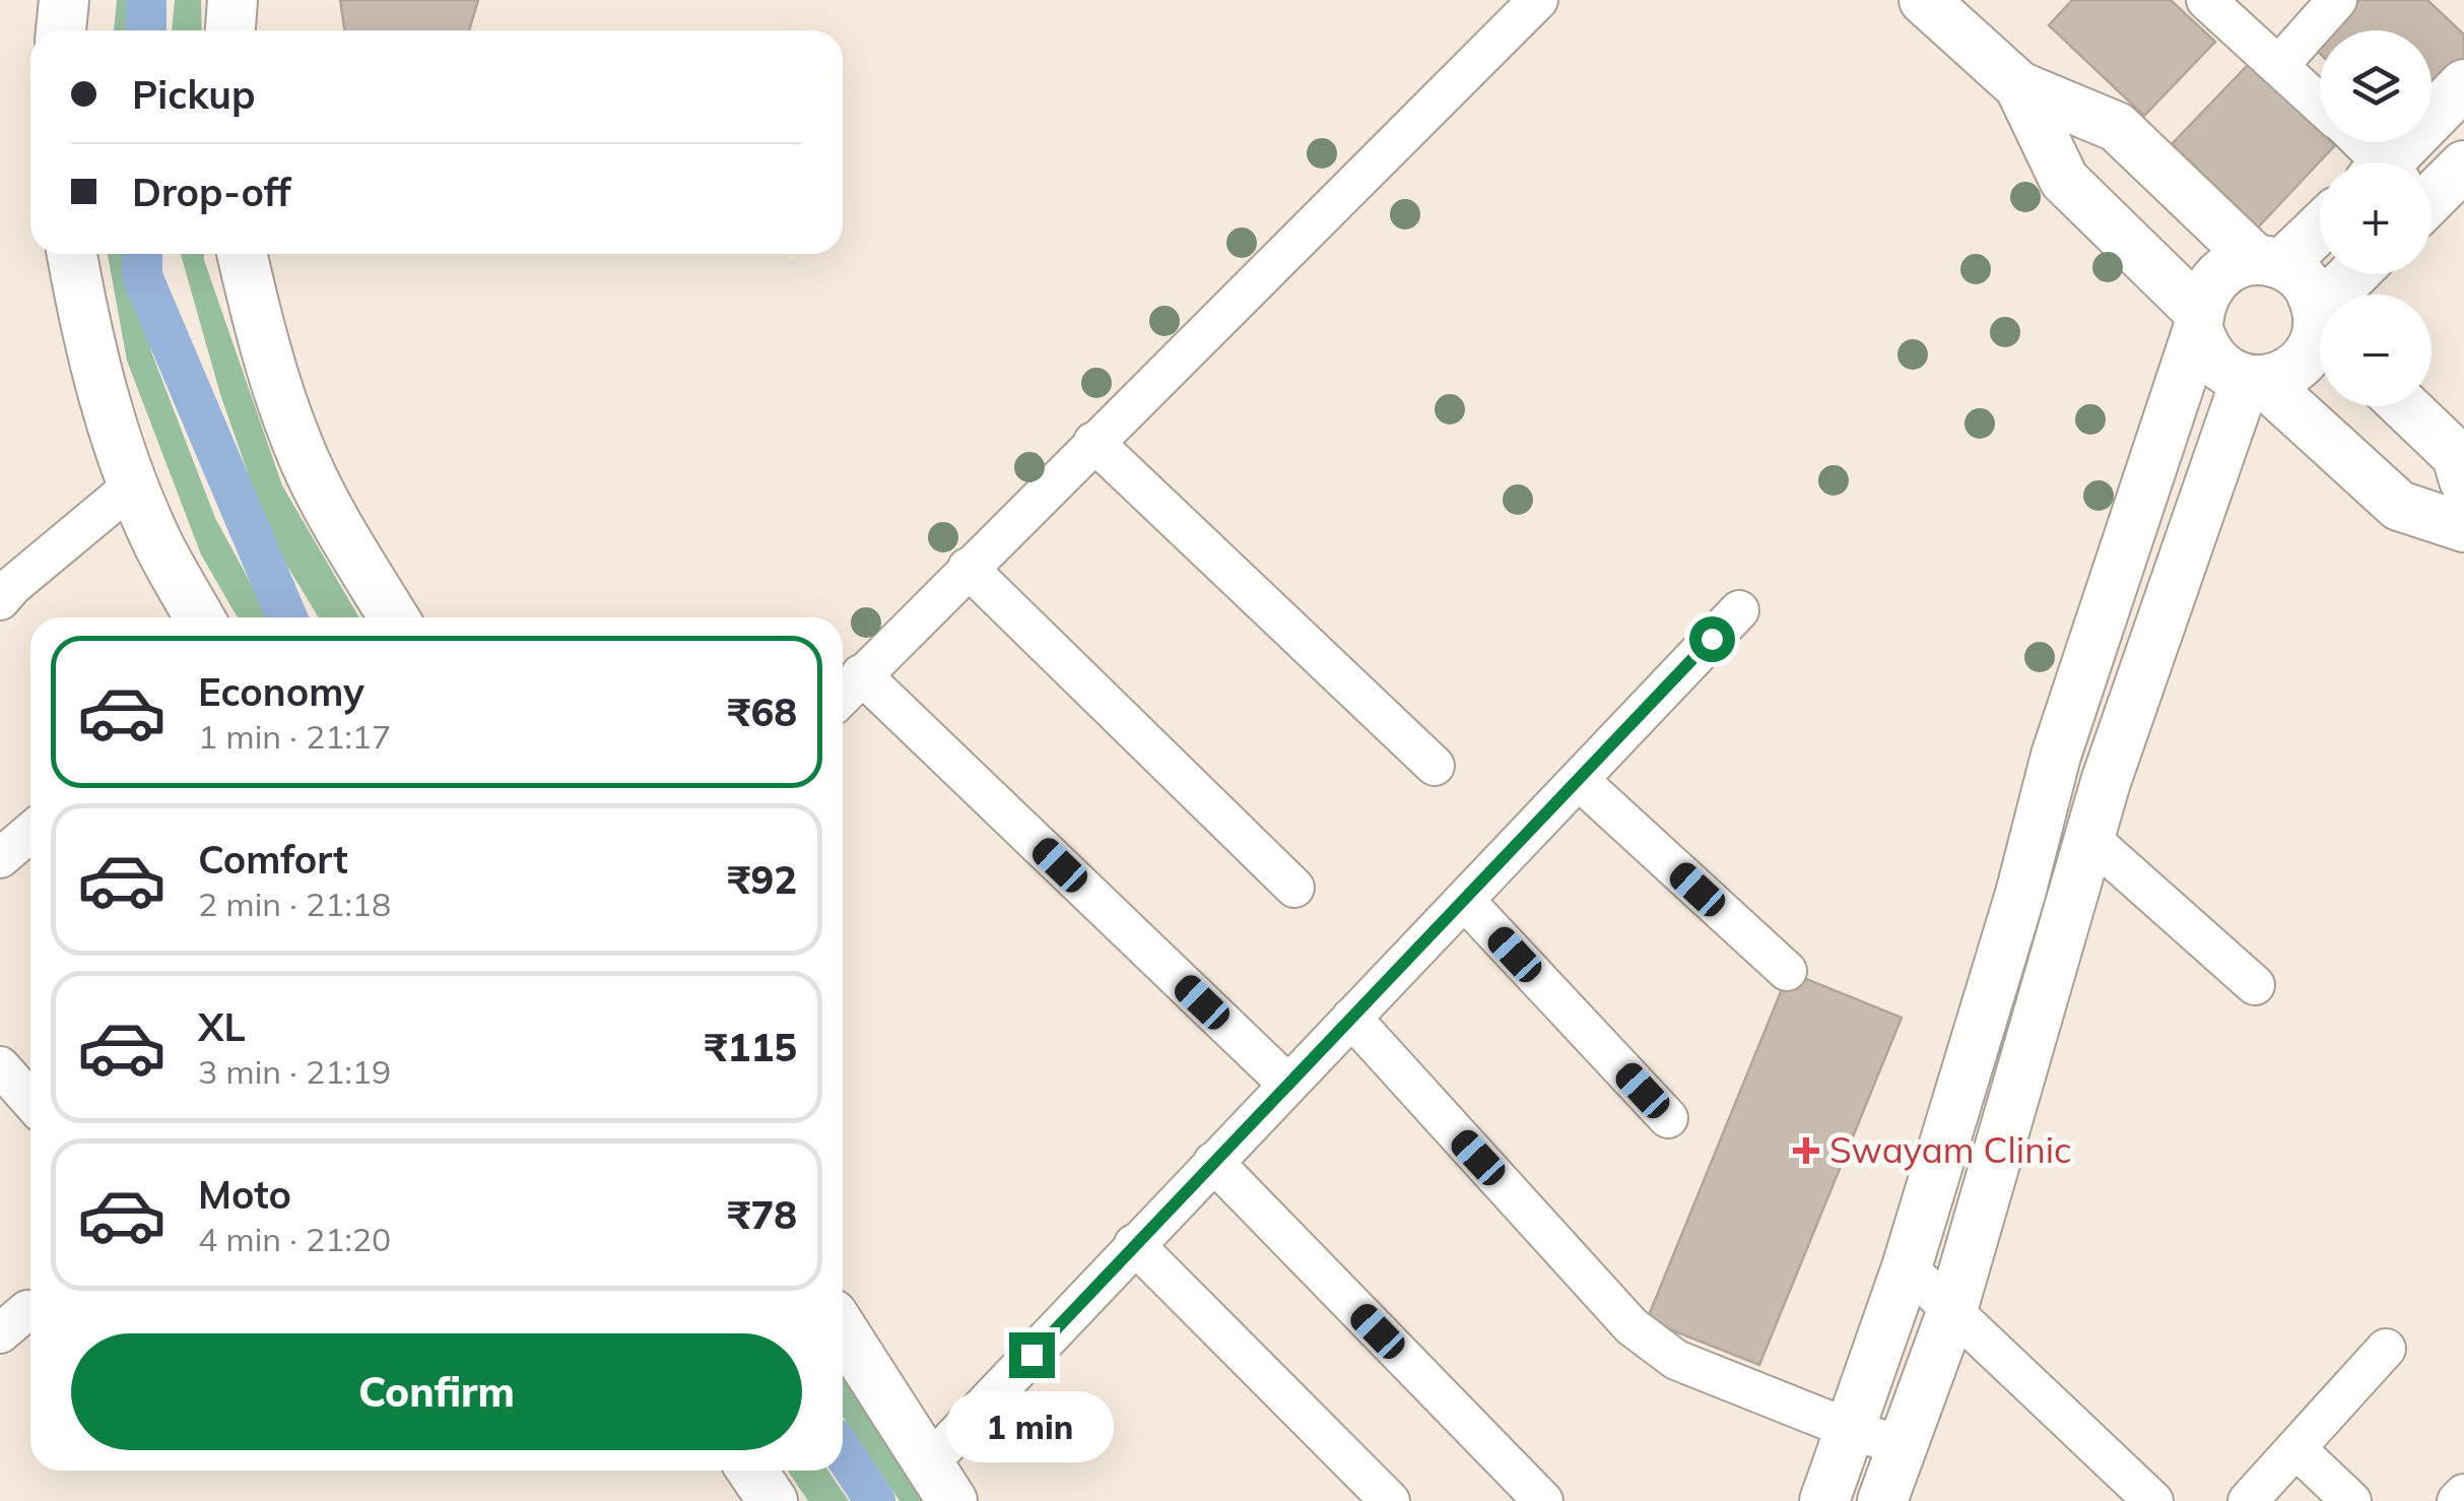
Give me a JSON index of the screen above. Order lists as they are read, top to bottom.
{
  "places": {
    "health": ["Swayam Clinic"]
  },
  "page": {
    "map_buttons": ["+", "−"],
    "banner": ["Pickup", "Drop-off"],
    "list": [
      {
        "name": "Economy",
        "note": "1 min · 21:17",
        "value": "₹68"
      },
      {
        "name": "Comfort",
        "note": "2 min · 21:18",
        "value": "₹92"
      },
      {
        "name": "XL",
        "note": "3 min · 21:19",
        "value": "₹115"
      },
      {
        "name": "Moto",
        "note": "4 min · 21:20",
        "value": "₹78"
      }
    ],
    "buttons": "Confirm",
    "bubble": "1 min"
  }
}
